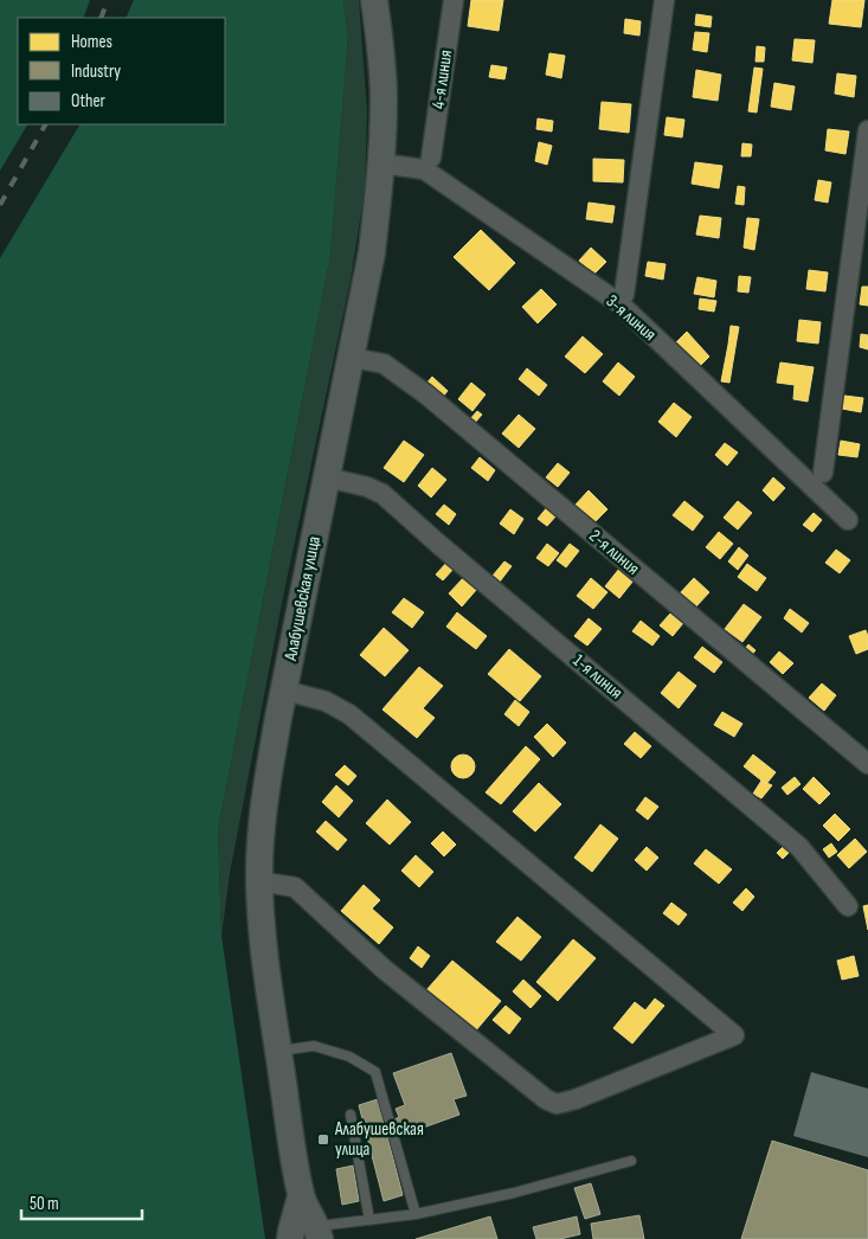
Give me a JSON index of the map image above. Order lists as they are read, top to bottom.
{
  "streets": {
    "street": [
      "4-я линия",
      "3-я линия",
      "2-я линия",
      "Алабушевская улица",
      "1-я линия"
    ]
  },
  "crossings": [
    ["3-я линия", "Алабушевская улица"],
    ["2-я линия", "Алабушевская улица"],
    ["Алабушевская улица", "1-я линия"]
  ],
  "places": {
    "transit": ["Алабушевская улица"]
  },
  "legend": ["Homes", "Industry", "Other"],
  "scale_bar": "50 m"
}
